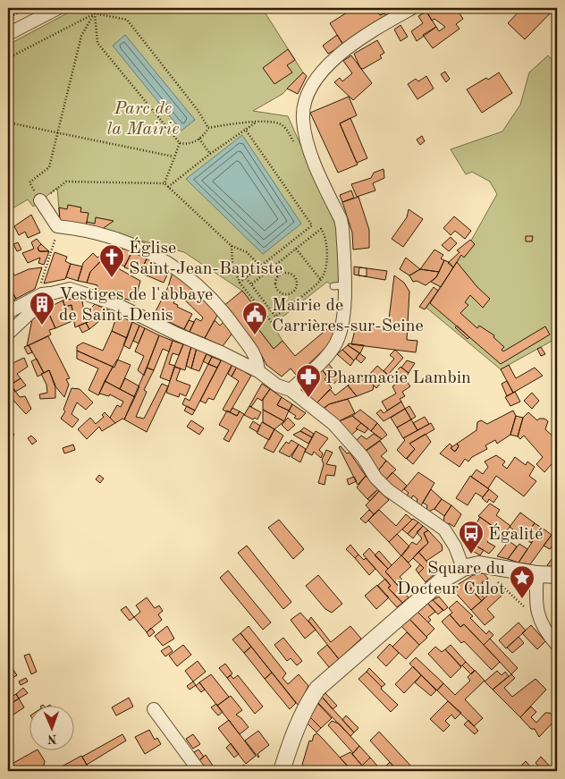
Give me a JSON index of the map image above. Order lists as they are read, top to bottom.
{
  "parks": ["Parc de la Mairie"],
  "places": {
    "church": ["Église Saint-Jean-Baptiste"],
    "building": ["Vestiges de l'abbaye de Saint-Denis"],
    "public building": ["Mairie de Carrières-sur-Seine"],
    "pharmacy": ["Pharmacie Lambin"],
    "bus stop": ["Égalité"],
    "place": ["Square du Docteur Culot"]
  },
  "north": "bottom"
}
